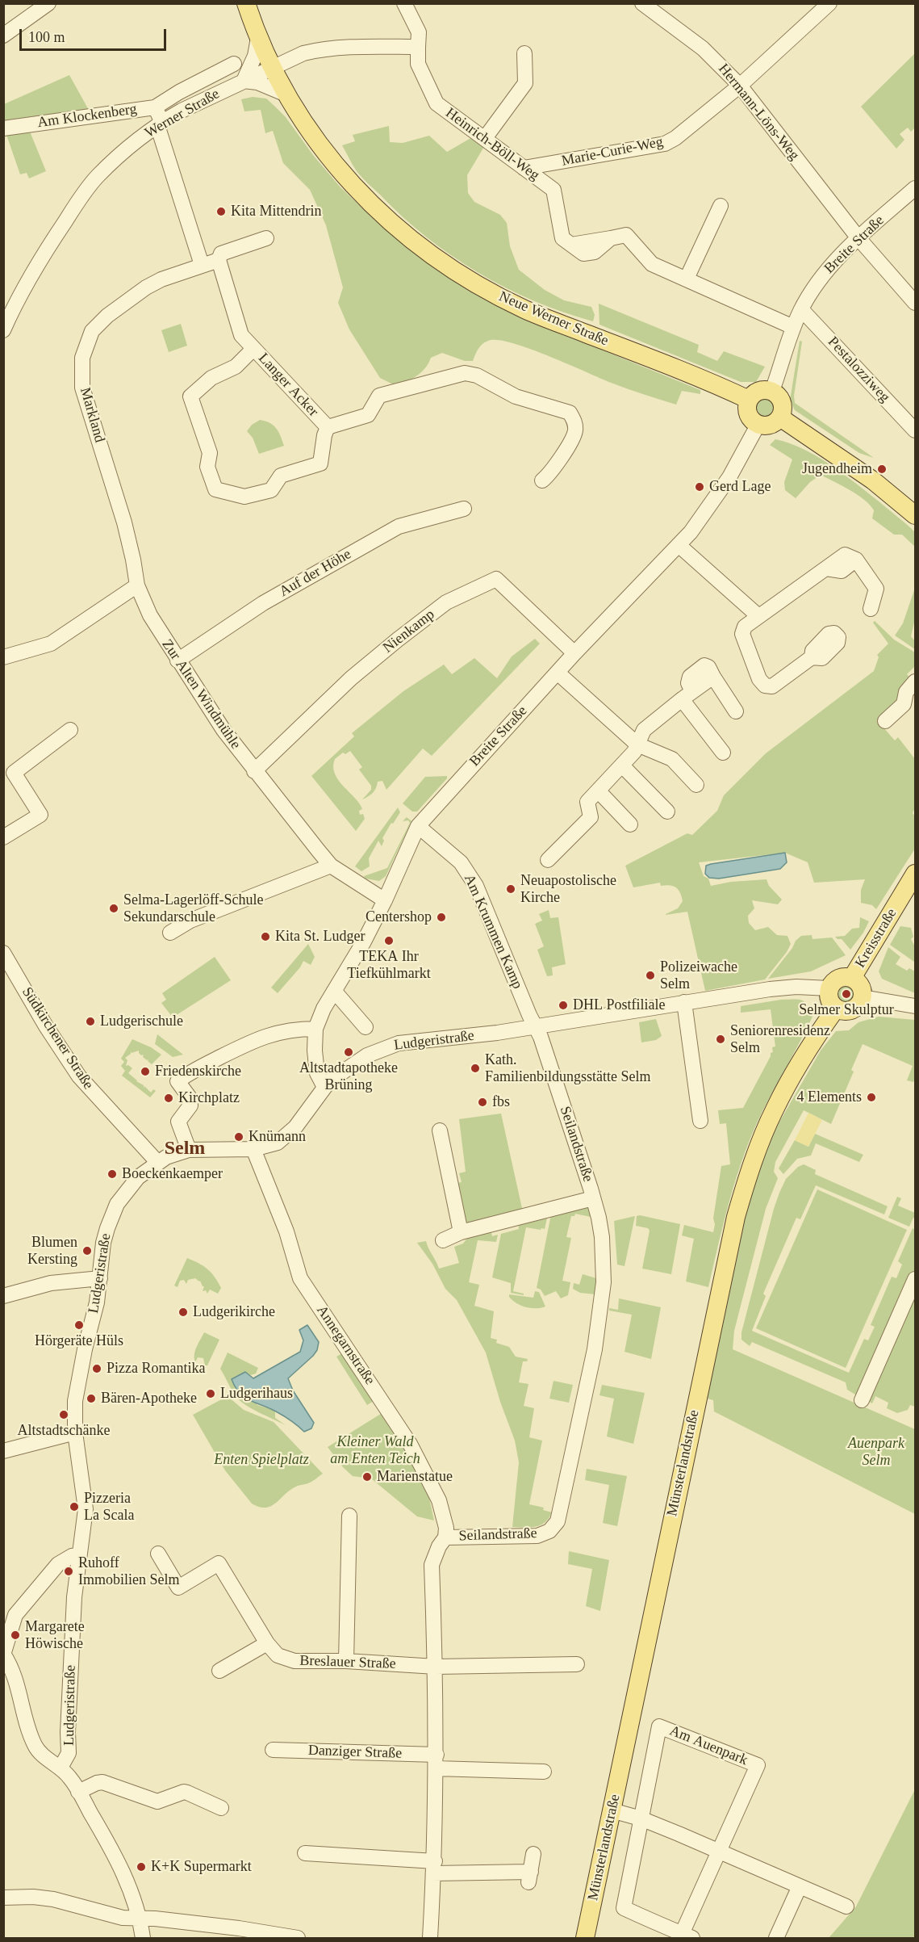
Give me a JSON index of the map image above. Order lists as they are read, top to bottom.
{
  "streets": {
    "main road": ["Neue Werner Straße", "Kreisstraße", "Münsterlandstraße"],
    "street": [
      "Hermann-Löns-Weg",
      "Werner Straße",
      "Am Klockenberg",
      "Heinrich-Böll-Weg",
      "Marie-Curie-Weg",
      "Breite Straße",
      "Pestalozziweg",
      "Langer Acker",
      "Markland",
      "Auf der Höhe",
      "Nienkamp",
      "Zur Alten Windmühle",
      "Am Krummen Kamp",
      "Südkirchener Straße",
      "Ludgeristraße",
      "Seilandstraße",
      "Annegarnstraße",
      "Breslauer Straße",
      "Am Auenpark",
      "Danziger Straße"
    ]
  },
  "crossings": [
    ["Hermann-Löns-Weg", "Marie-Curie-Weg"],
    ["Hermann-Löns-Weg", "Breite Straße"],
    ["Werner Straße", "Am Klockenberg"],
    ["Werner Straße", "Neue Werner Straße"],
    ["Heinrich-Böll-Weg", "Marie-Curie-Weg"],
    ["Heinrich-Böll-Weg", "Breite Straße"],
    ["Breite Straße", "Neue Werner Straße"],
    ["Breite Straße", "Pestalozziweg"],
    ["Breite Straße", "Nienkamp"],
    ["Breite Straße", "Zur Alten Windmühle"],
    ["Breite Straße", "Am Krummen Kamp"],
    ["Breite Straße", "Ludgeristraße"],
    ["Langer Acker", "Markland"],
    ["Markland", "Zur Alten Windmühle"],
    ["Auf der Höhe", "Zur Alten Windmühle"],
    ["Nienkamp", "Zur Alten Windmühle"],
    ["Am Krummen Kamp", "Ludgeristraße"],
    ["Am Krummen Kamp", "Seilandstraße"],
    ["Kreisstraße", "Ludgeristraße"],
    ["Kreisstraße", "Münsterlandstraße"],
    ["Südkirchener Straße", "Ludgeristraße"],
    ["Ludgeristraße", "Seilandstraße"],
    ["Ludgeristraße", "Annegarnstraße"],
    ["Ludgeristraße", "Münsterlandstraße"],
    ["Seilandstraße", "Annegarnstraße"],
    ["Seilandstraße", "Breslauer Straße"],
    ["Seilandstraße", "Danziger Straße"]
  ],
  "districts": ["Selm"],
  "parks": ["Kleiner Wald am Enten Teich", "Auenpark Selm", "Enten Spielplatz"],
  "places": [
    "Kita Mittendrin",
    "Jugendheim",
    "Gerd Lage",
    "Neuapostolische Kirche",
    "Selma-Lagerlöff-Schule Sekundarschule",
    "Centershop",
    "Kita St. Ludger",
    "TEKA Ihr Tiefkühlmarkt",
    "Polizeiwache Selm",
    "Selmer Skulptur",
    "DHL Postfiliale",
    "Ludgerischule",
    "Seniorenresidenz Selm",
    "Altstadtapotheke Brüning",
    "Kath. Familienbildungsstätte Selm",
    "Friedenskirche",
    "4 Elements",
    "Kirchplatz",
    "fbs",
    "Knümann",
    "Boeckenkaemper",
    "Blumen Kersting",
    "Ludgerikirche",
    "Hörgeräte Hüls",
    "Pizza Romantika",
    "Ludgerihaus",
    "Bären-Apotheke",
    "Altstadtschänke",
    "Marienstatue",
    "Pizzeria La Scala",
    "Ruhoff Immobilien Selm",
    "Margarete Höwische",
    "K+K Supermarkt"
  ],
  "scale_bar": "100 m"
}
